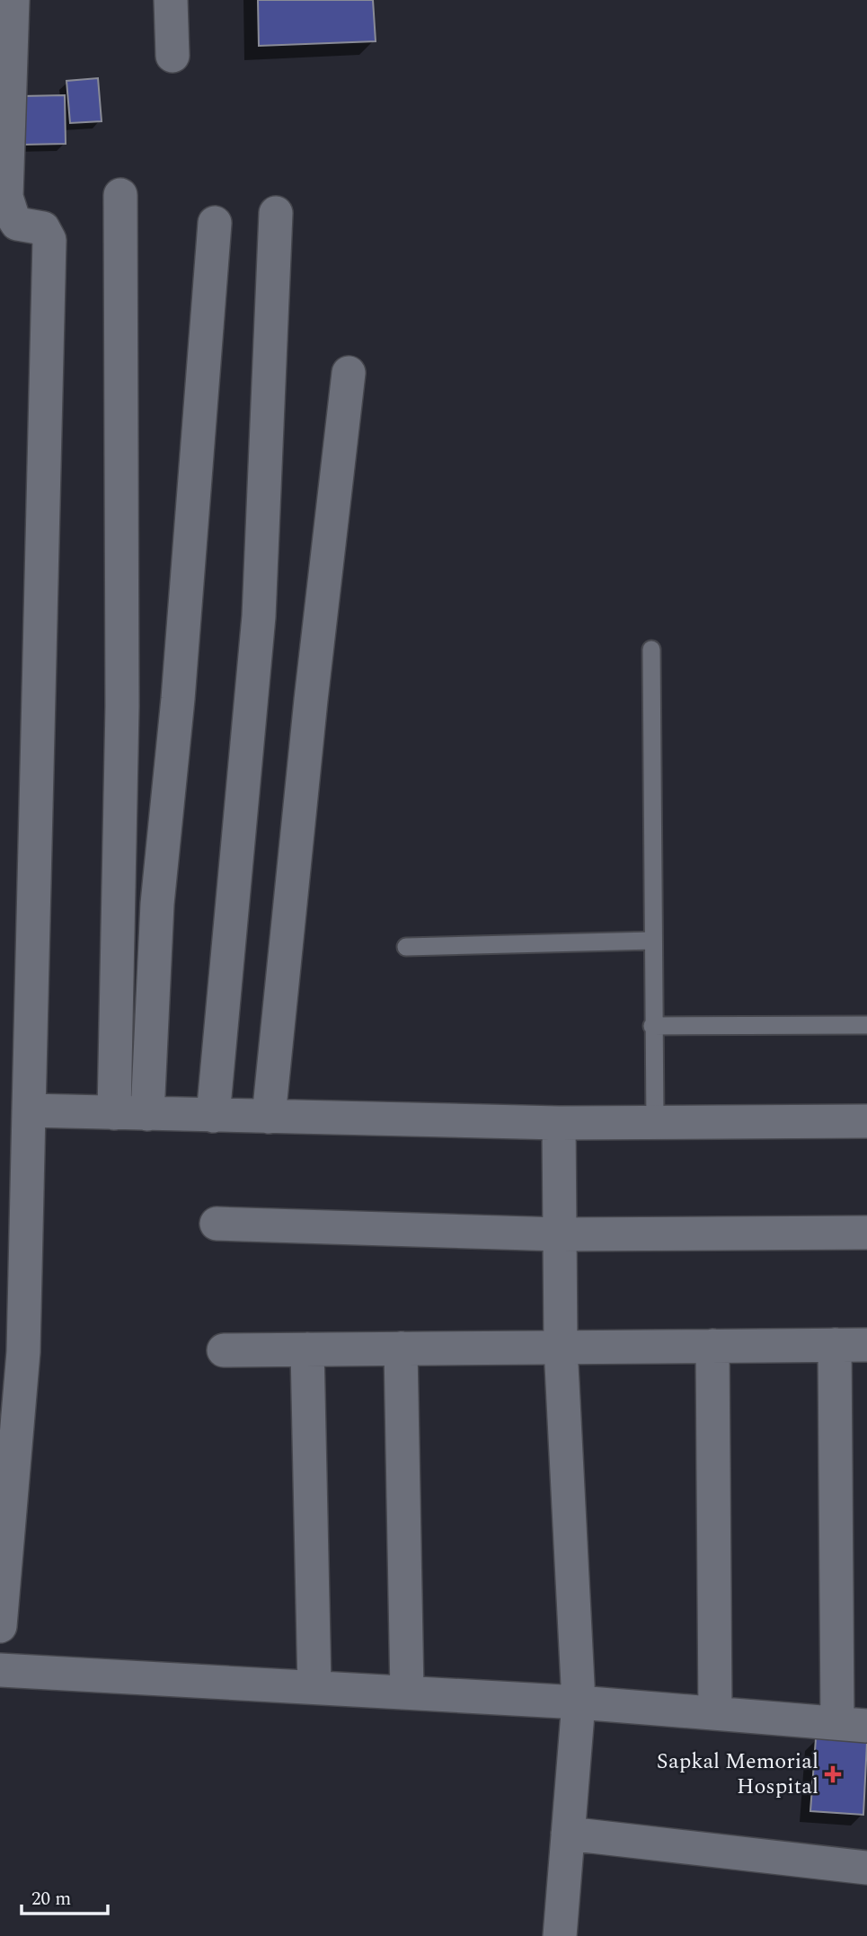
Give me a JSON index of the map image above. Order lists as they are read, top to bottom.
{
  "places": {
    "health": ["Sapkal Memorial Hospital"]
  },
  "scale_bar": "20 m"
}
